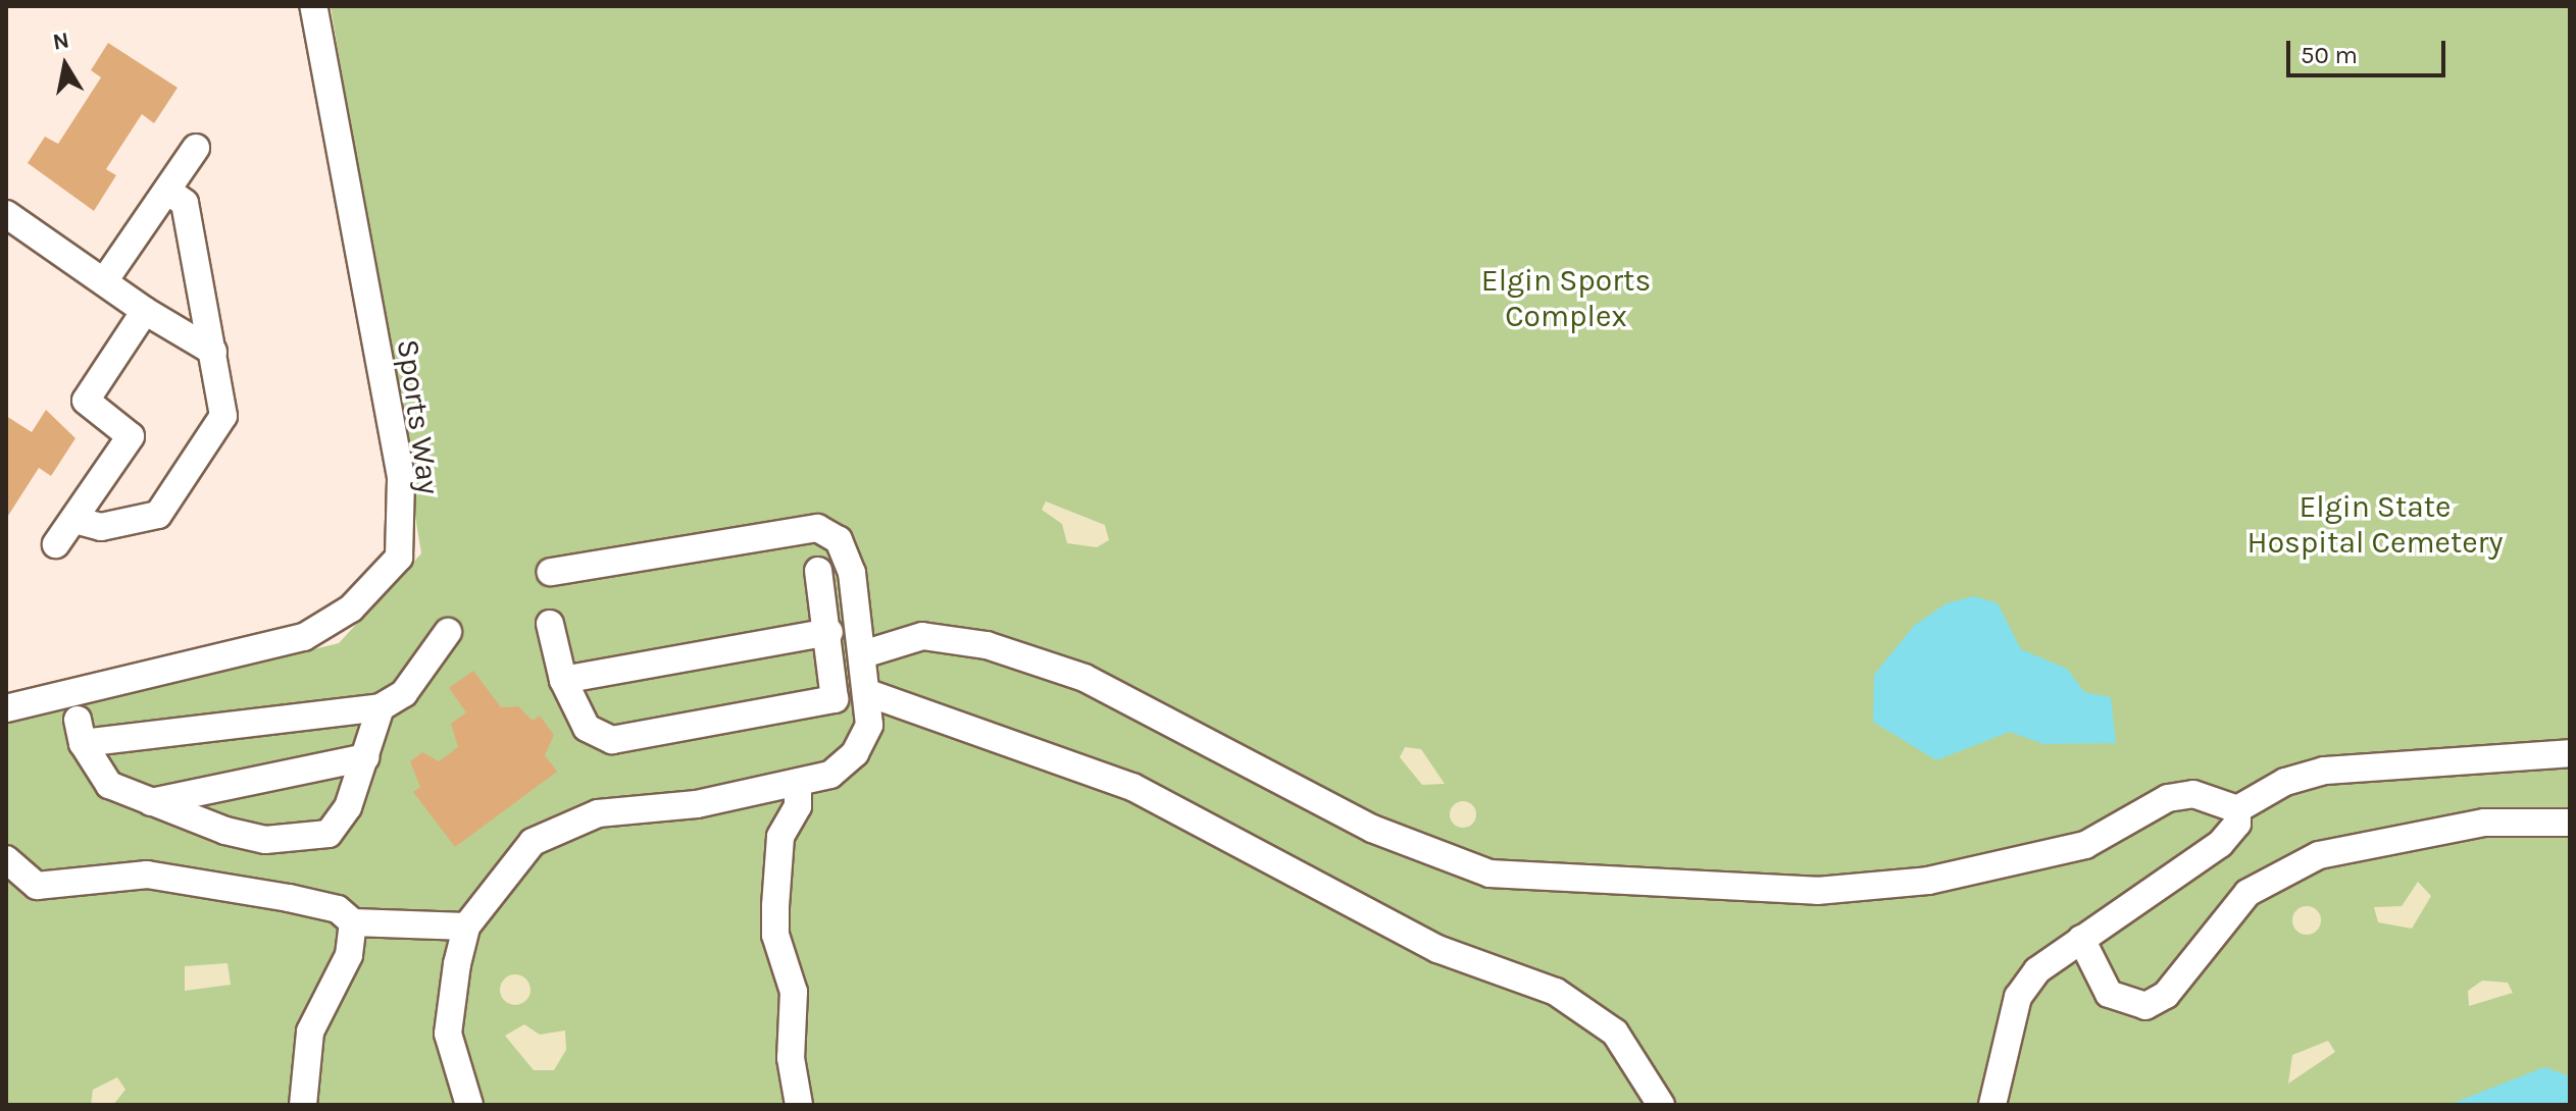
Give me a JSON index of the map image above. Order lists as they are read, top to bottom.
{
  "streets": {
    "street": ["Sports Way"]
  },
  "parks": ["Elgin Sports Complex", "Elgin State Hospital Cemetery"],
  "scale_bar": "50 m",
  "north": "top"
}
